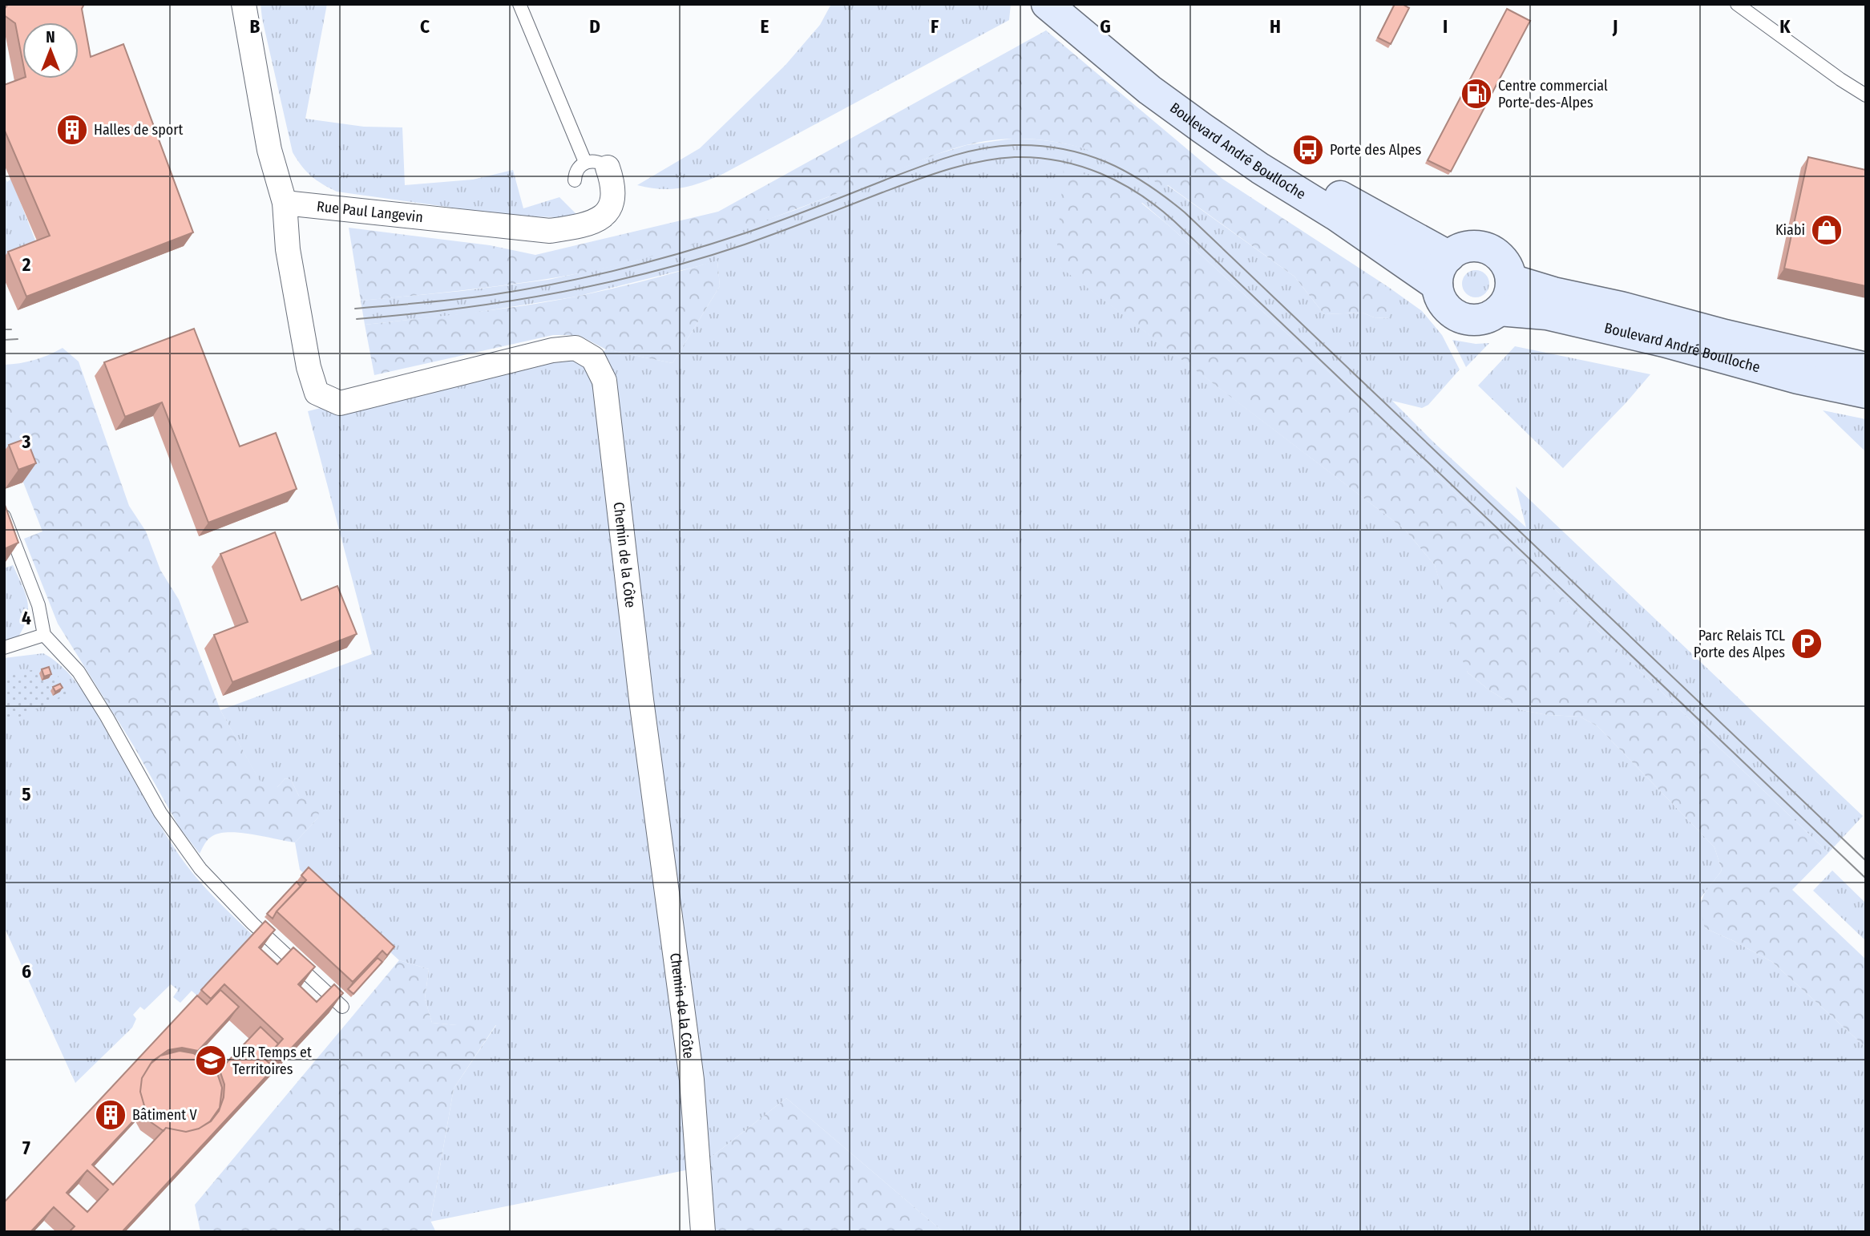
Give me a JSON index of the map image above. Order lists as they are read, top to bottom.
{
  "streets": {
    "main road": ["Boulevard André Boulloche"],
    "street": ["Rue Paul Langevin", "Chemin de la Côte"]
  },
  "crossings": [
    ["Rue Paul Langevin", "Chemin de la Côte"]
  ],
  "places": {
    "fuel station": ["Centre commercial Porte-des-Alpes"],
    "building": ["Halles de sport", "Bâtiment V"],
    "bus stop": ["Porte des Alpes"],
    "shop": ["Kiabi"],
    "parking": ["Parc Relais TCL Porte des Alpes"],
    "school or university": ["UFR Temps et Territoires"]
  },
  "north": "top",
  "grid": {
    "columns": [
      "B",
      "C",
      "D",
      "E",
      "F",
      "G",
      "H",
      "I",
      "J",
      "K"
    ],
    "rows": [
      "2",
      "3",
      "4",
      "5",
      "6",
      "7"
    ]
  }
}
